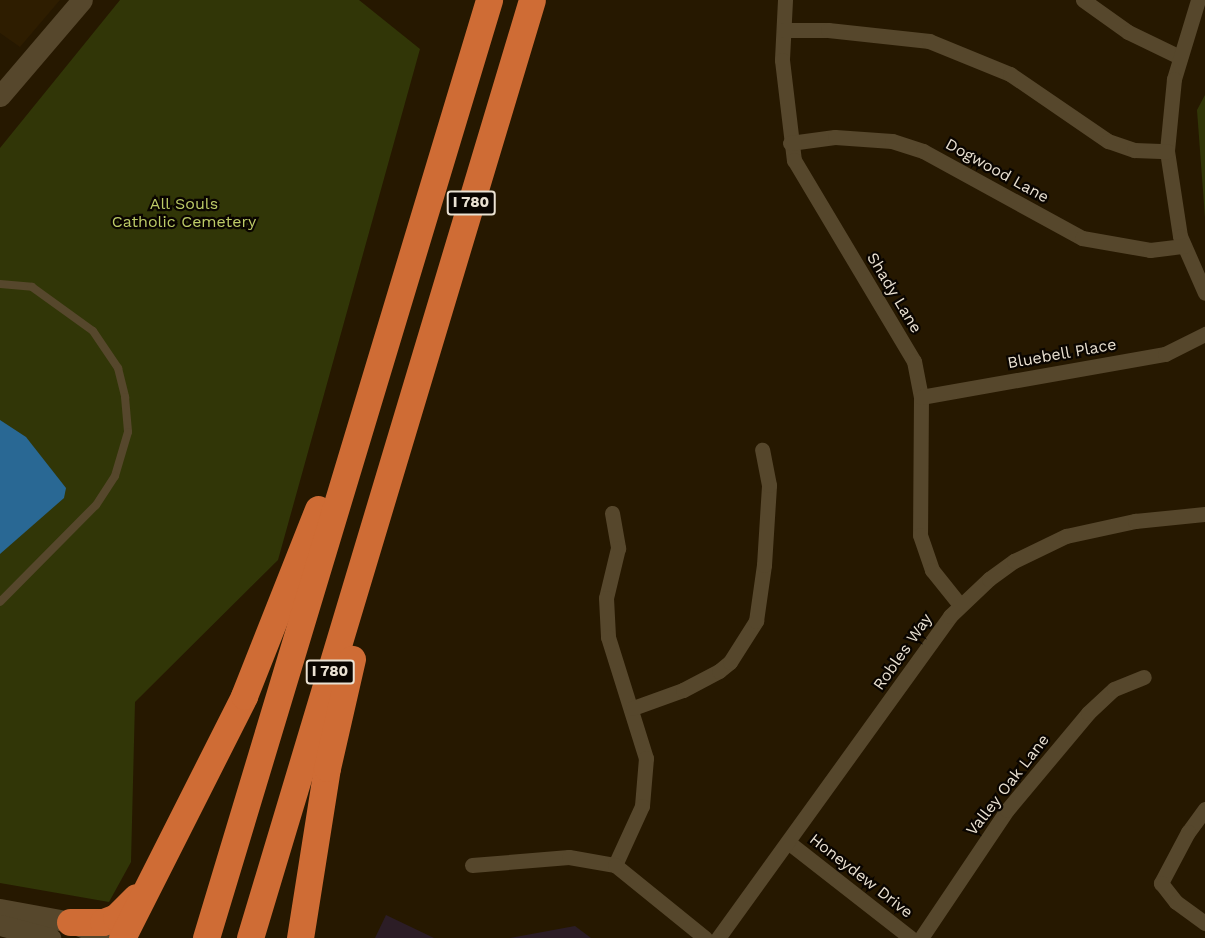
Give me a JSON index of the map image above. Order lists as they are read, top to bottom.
{
  "streets": {
    "highway": ["I 780"],
    "street": [
      "Dogwood Lane",
      "Shady Lane",
      "Bluebell Place",
      "Robles Way",
      "Valley Oak Lane",
      "Honeydew Drive"
    ]
  },
  "crossings": [
    ["Dogwood Lane", "Shady Lane"],
    ["Shady Lane", "Bluebell Place"],
    ["Shady Lane", "Robles Way"],
    ["Robles Way", "Honeydew Drive"]
  ],
  "parks": ["All Souls Catholic Cemetery"]
}
